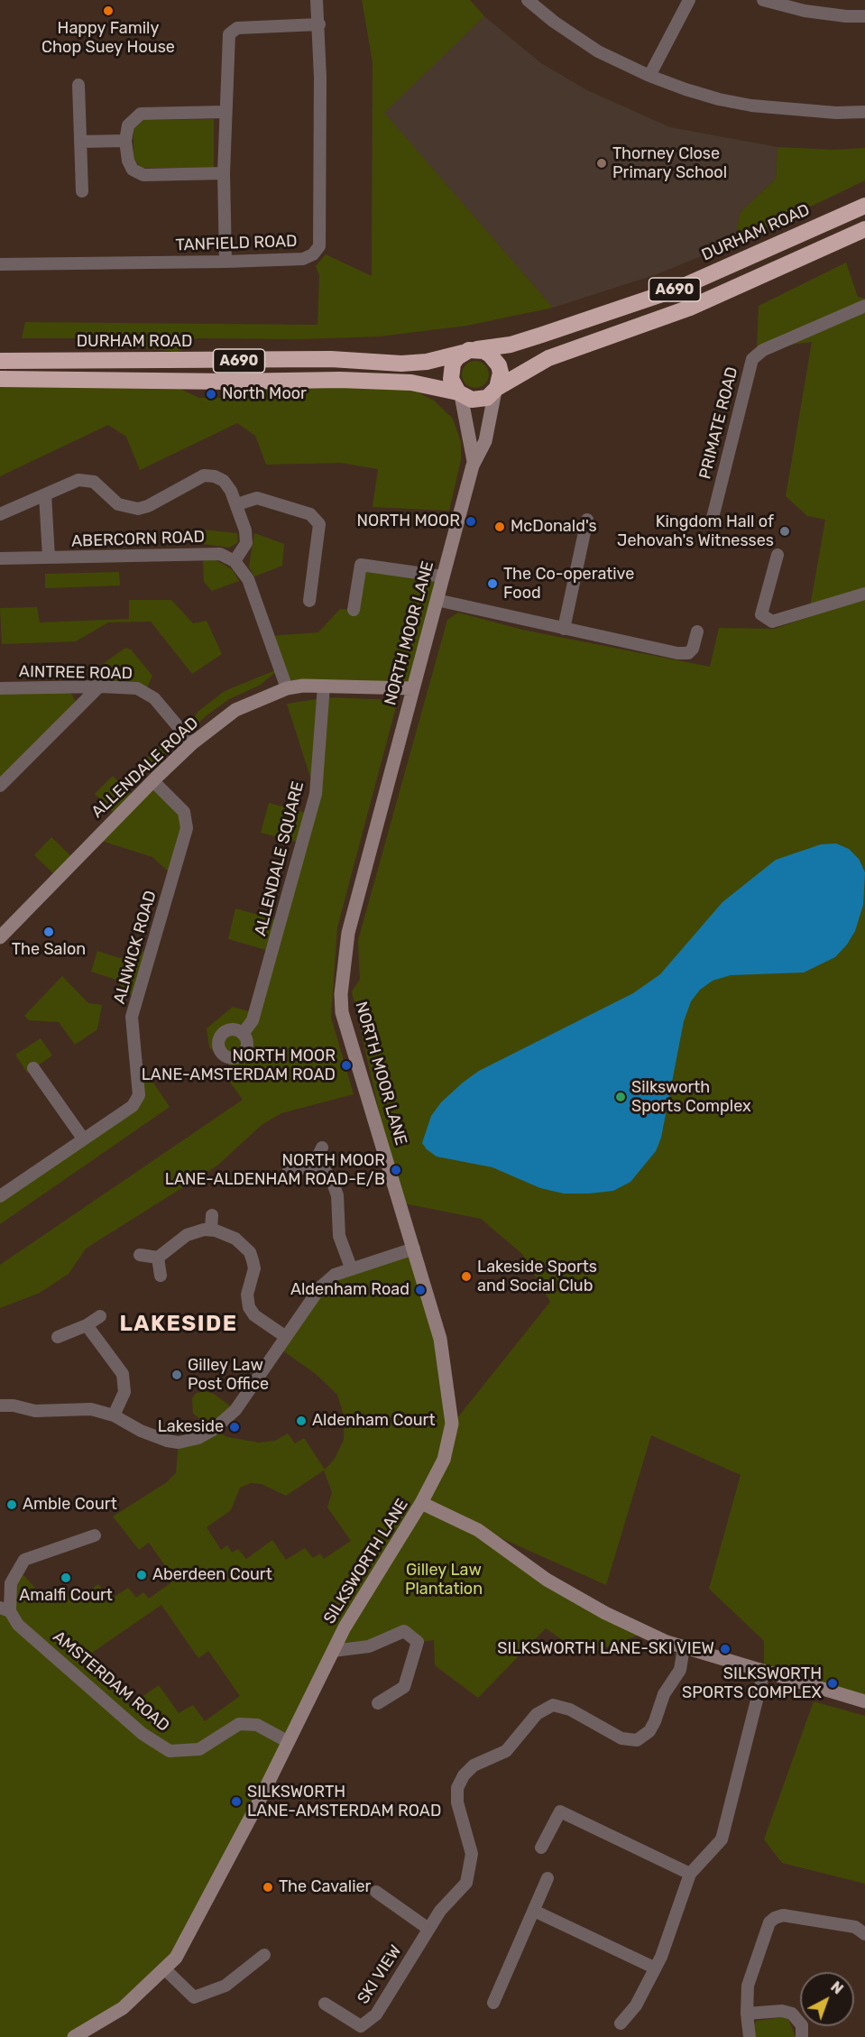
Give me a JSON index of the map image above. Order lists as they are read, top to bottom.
{
  "streets": {
    "highway": ["DURHAM ROAD", "A690"],
    "street": [
      "TANFIELD ROAD",
      "PRIMATE ROAD",
      "ABERCORN ROAD",
      "NORTH MOOR LANE",
      "AINTREE ROAD",
      "ALLENDALE ROAD",
      "ALLENDALE SQUARE",
      "ALNWICK ROAD",
      "SILKSWORTH LANE",
      "AMSTERDAM ROAD",
      "SKI VIEW"
    ]
  },
  "crossings": [
    ["DURHAM ROAD", "A690"],
    ["DURHAM ROAD", "NORTH MOOR LANE"],
    ["A690", "NORTH MOOR LANE"],
    ["NORTH MOOR LANE", "ALLENDALE ROAD"],
    ["NORTH MOOR LANE", "SILKSWORTH LANE"],
    ["AINTREE ROAD", "ALLENDALE ROAD"],
    ["ALLENDALE ROAD", "ALLENDALE SQUARE"],
    ["ALLENDALE ROAD", "ALNWICK ROAD"],
    ["SILKSWORTH LANE", "AMSTERDAM ROAD"],
    ["SILKSWORTH LANE", "SKI VIEW"]
  ],
  "districts": ["LAKESIDE"],
  "parks": ["Gilley Law Plantation"],
  "places": [
    "Happy Family Chop Suey House",
    "Thorney Close Primary School",
    "North Moor",
    "NORTH MOOR",
    "McDonald's",
    "Kingdom Hall of Jehovah's Witnesses",
    "The Co-operative Food",
    "The Salon",
    "NORTH MOOR LANE-AMSTERDAM ROAD",
    "Silksworth Sports Complex",
    "NORTH MOOR LANE-ALDENHAM ROAD-E/B",
    "Lakeside Sports and Social Club",
    "Aldenham Road",
    "Gilley Law Post Office",
    "Aldenham Court",
    "Lakeside",
    "Amble Court",
    "Aberdeen Court",
    "Amalfi Court",
    "SILKSWORTH LANE-SKI VIEW",
    "SILKSWORTH SPORTS COMPLEX",
    "SILKSWORTH LANE-AMSTERDAM ROAD",
    "The Cavalier"
  ],
  "north": "top right"
}
